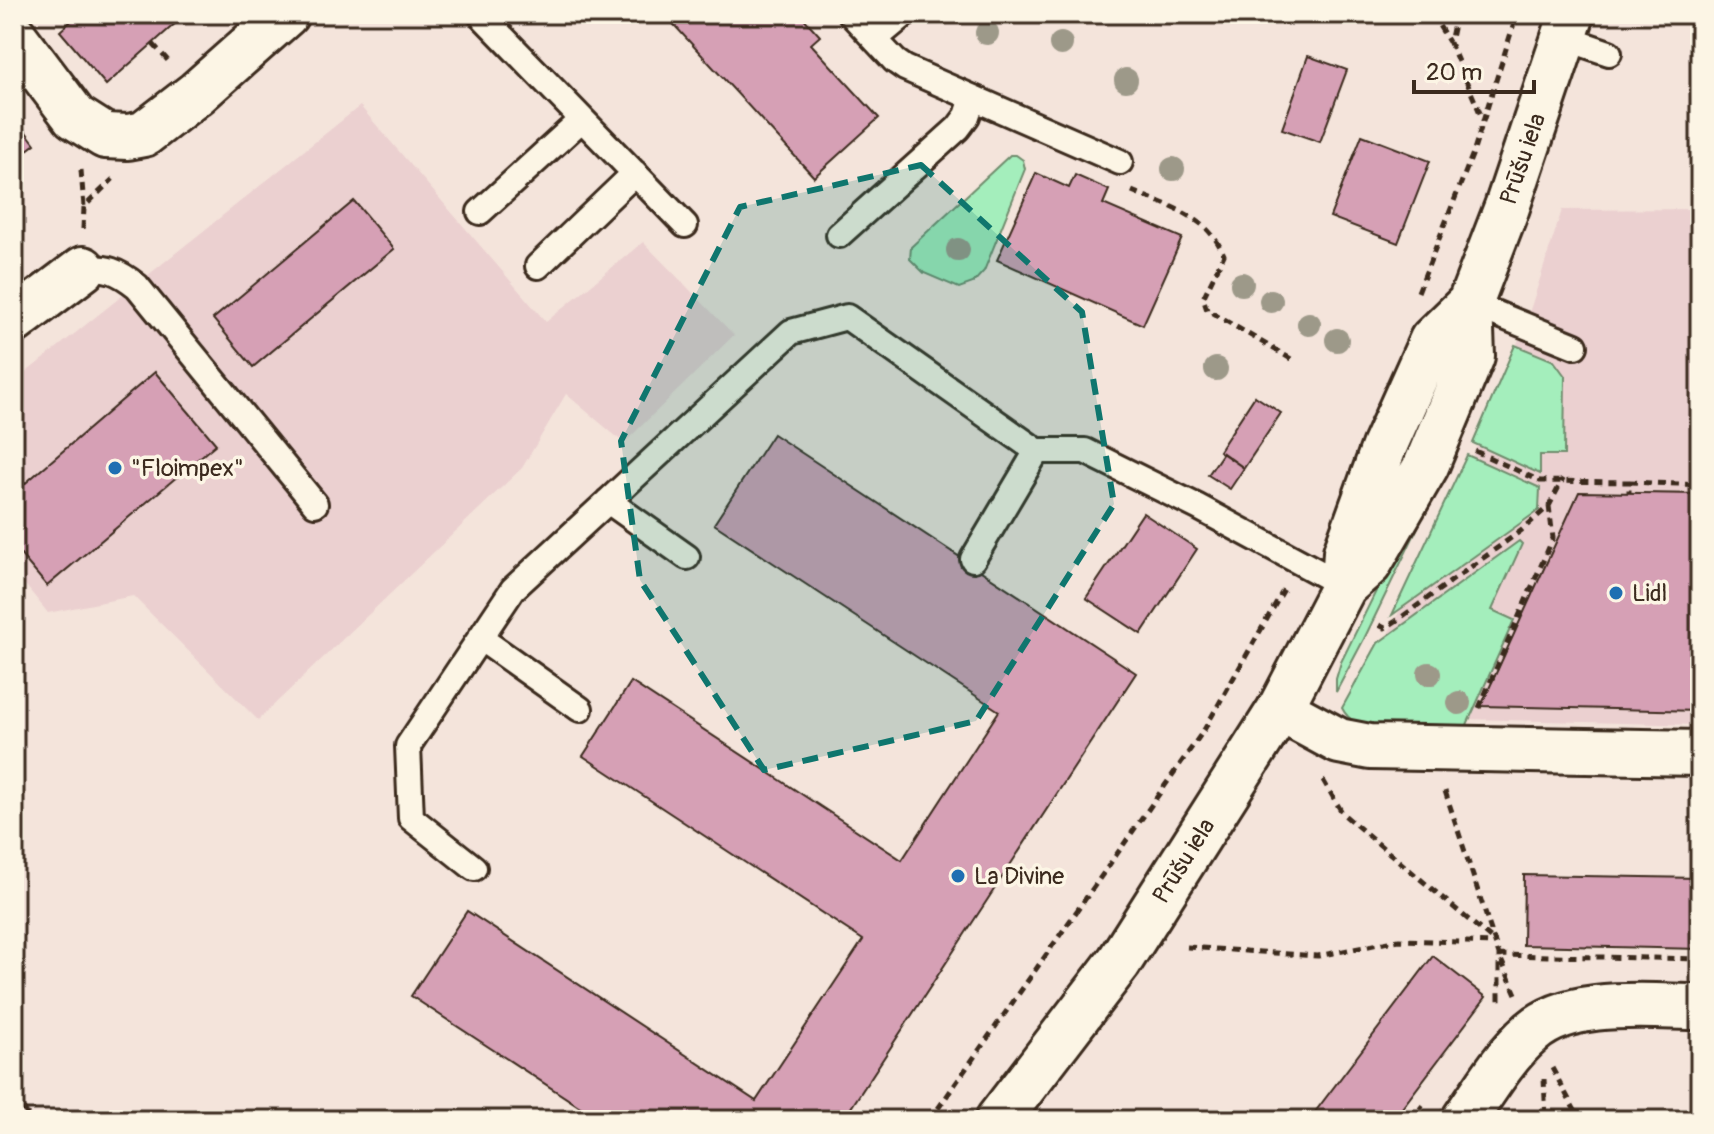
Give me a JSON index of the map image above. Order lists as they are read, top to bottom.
{
  "streets": {
    "street": ["Prūšu iela"]
  },
  "places": ["\"Floimpex\"", "Lidl", "La Divine"],
  "scale_bar": "20 m"
}
